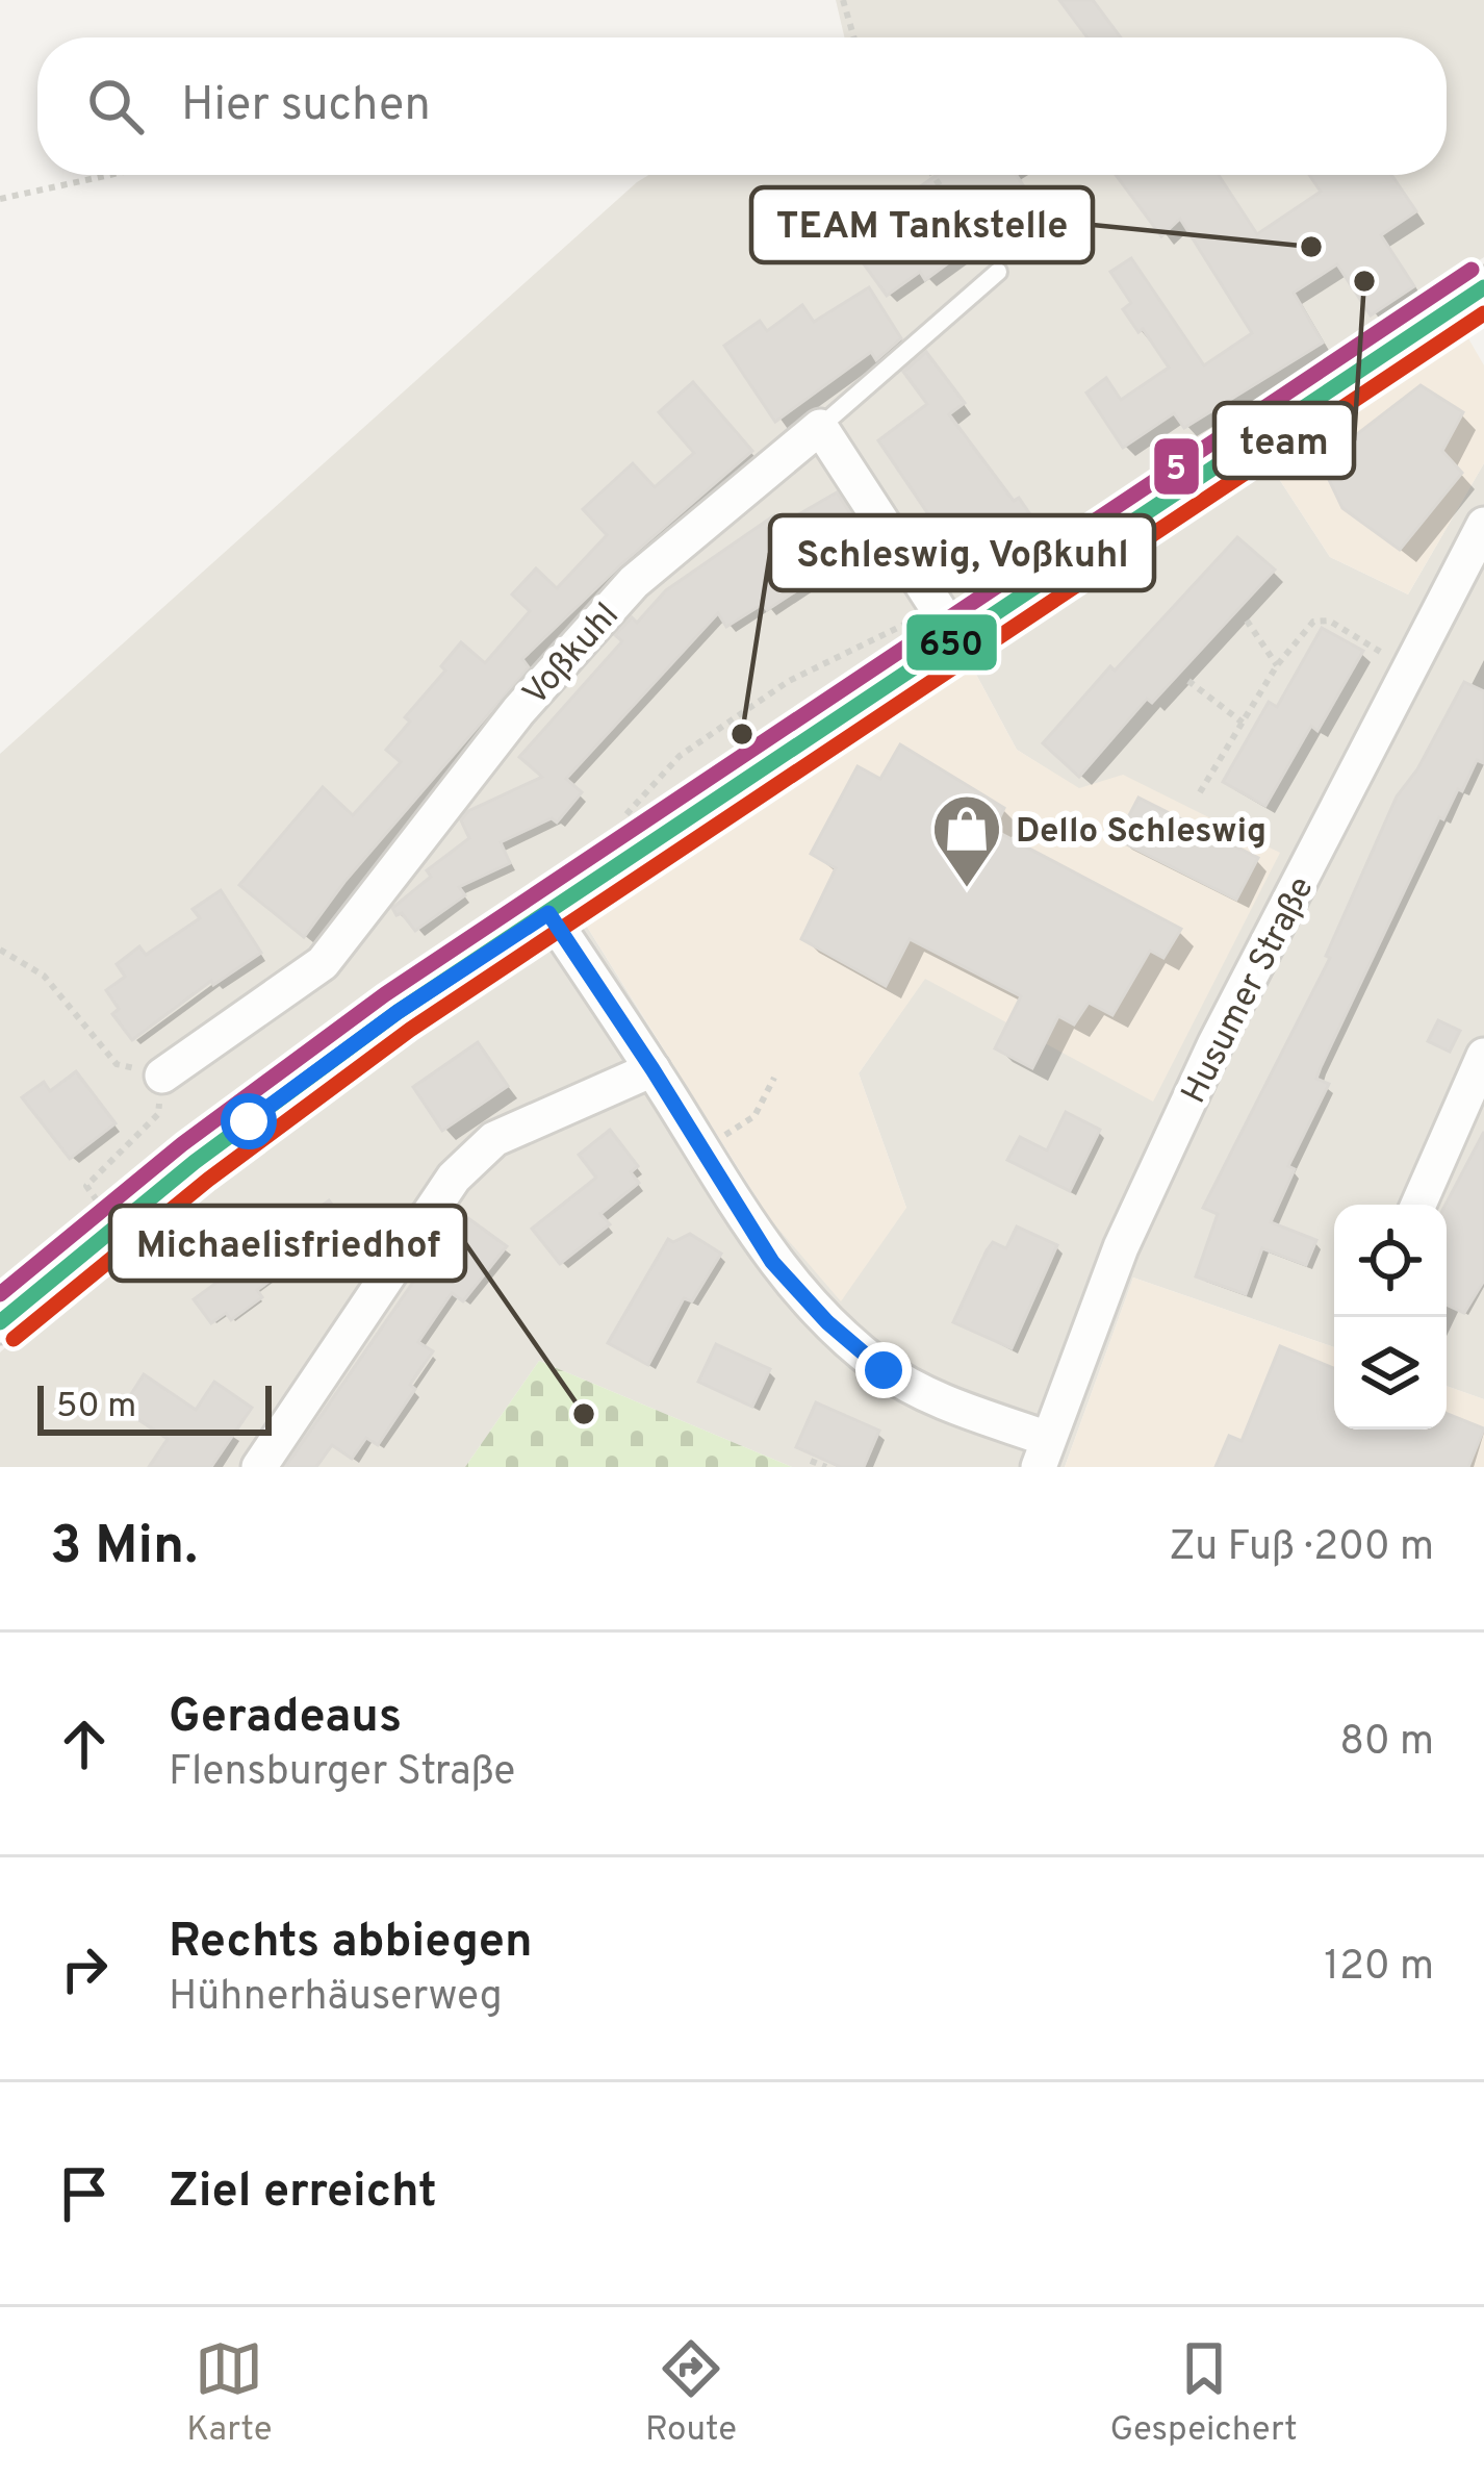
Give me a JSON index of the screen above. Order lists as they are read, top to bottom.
{
  "streets": {
    "street": ["Voßkuhl", "Husumer Straße"]
  },
  "places": {
    "other": [
      "TEAM Tankstelle",
      "team",
      "Schleswig, Voßkuhl",
      "Michaelisfriedhof"
    ],
    "shop": ["Dello Schleswig"]
  },
  "lines": ["transit line 5", "transit line 650"],
  "scale_bar": "50 m",
  "page": {
    "search": "Hier suchen",
    "scale": "50 m",
    "heading": ["3 Min.", "Zu Fuß · 200 m"],
    "list": [
      ["Geradeaus", "Flensburger Straße", "80 m"],
      ["Rechts abbiegen", "Hühnerhäuserweg", "120 m"],
      "Ziel erreicht"
    ],
    "nav": ["Karte", "Route", "Gespeichert"]
  }
}
